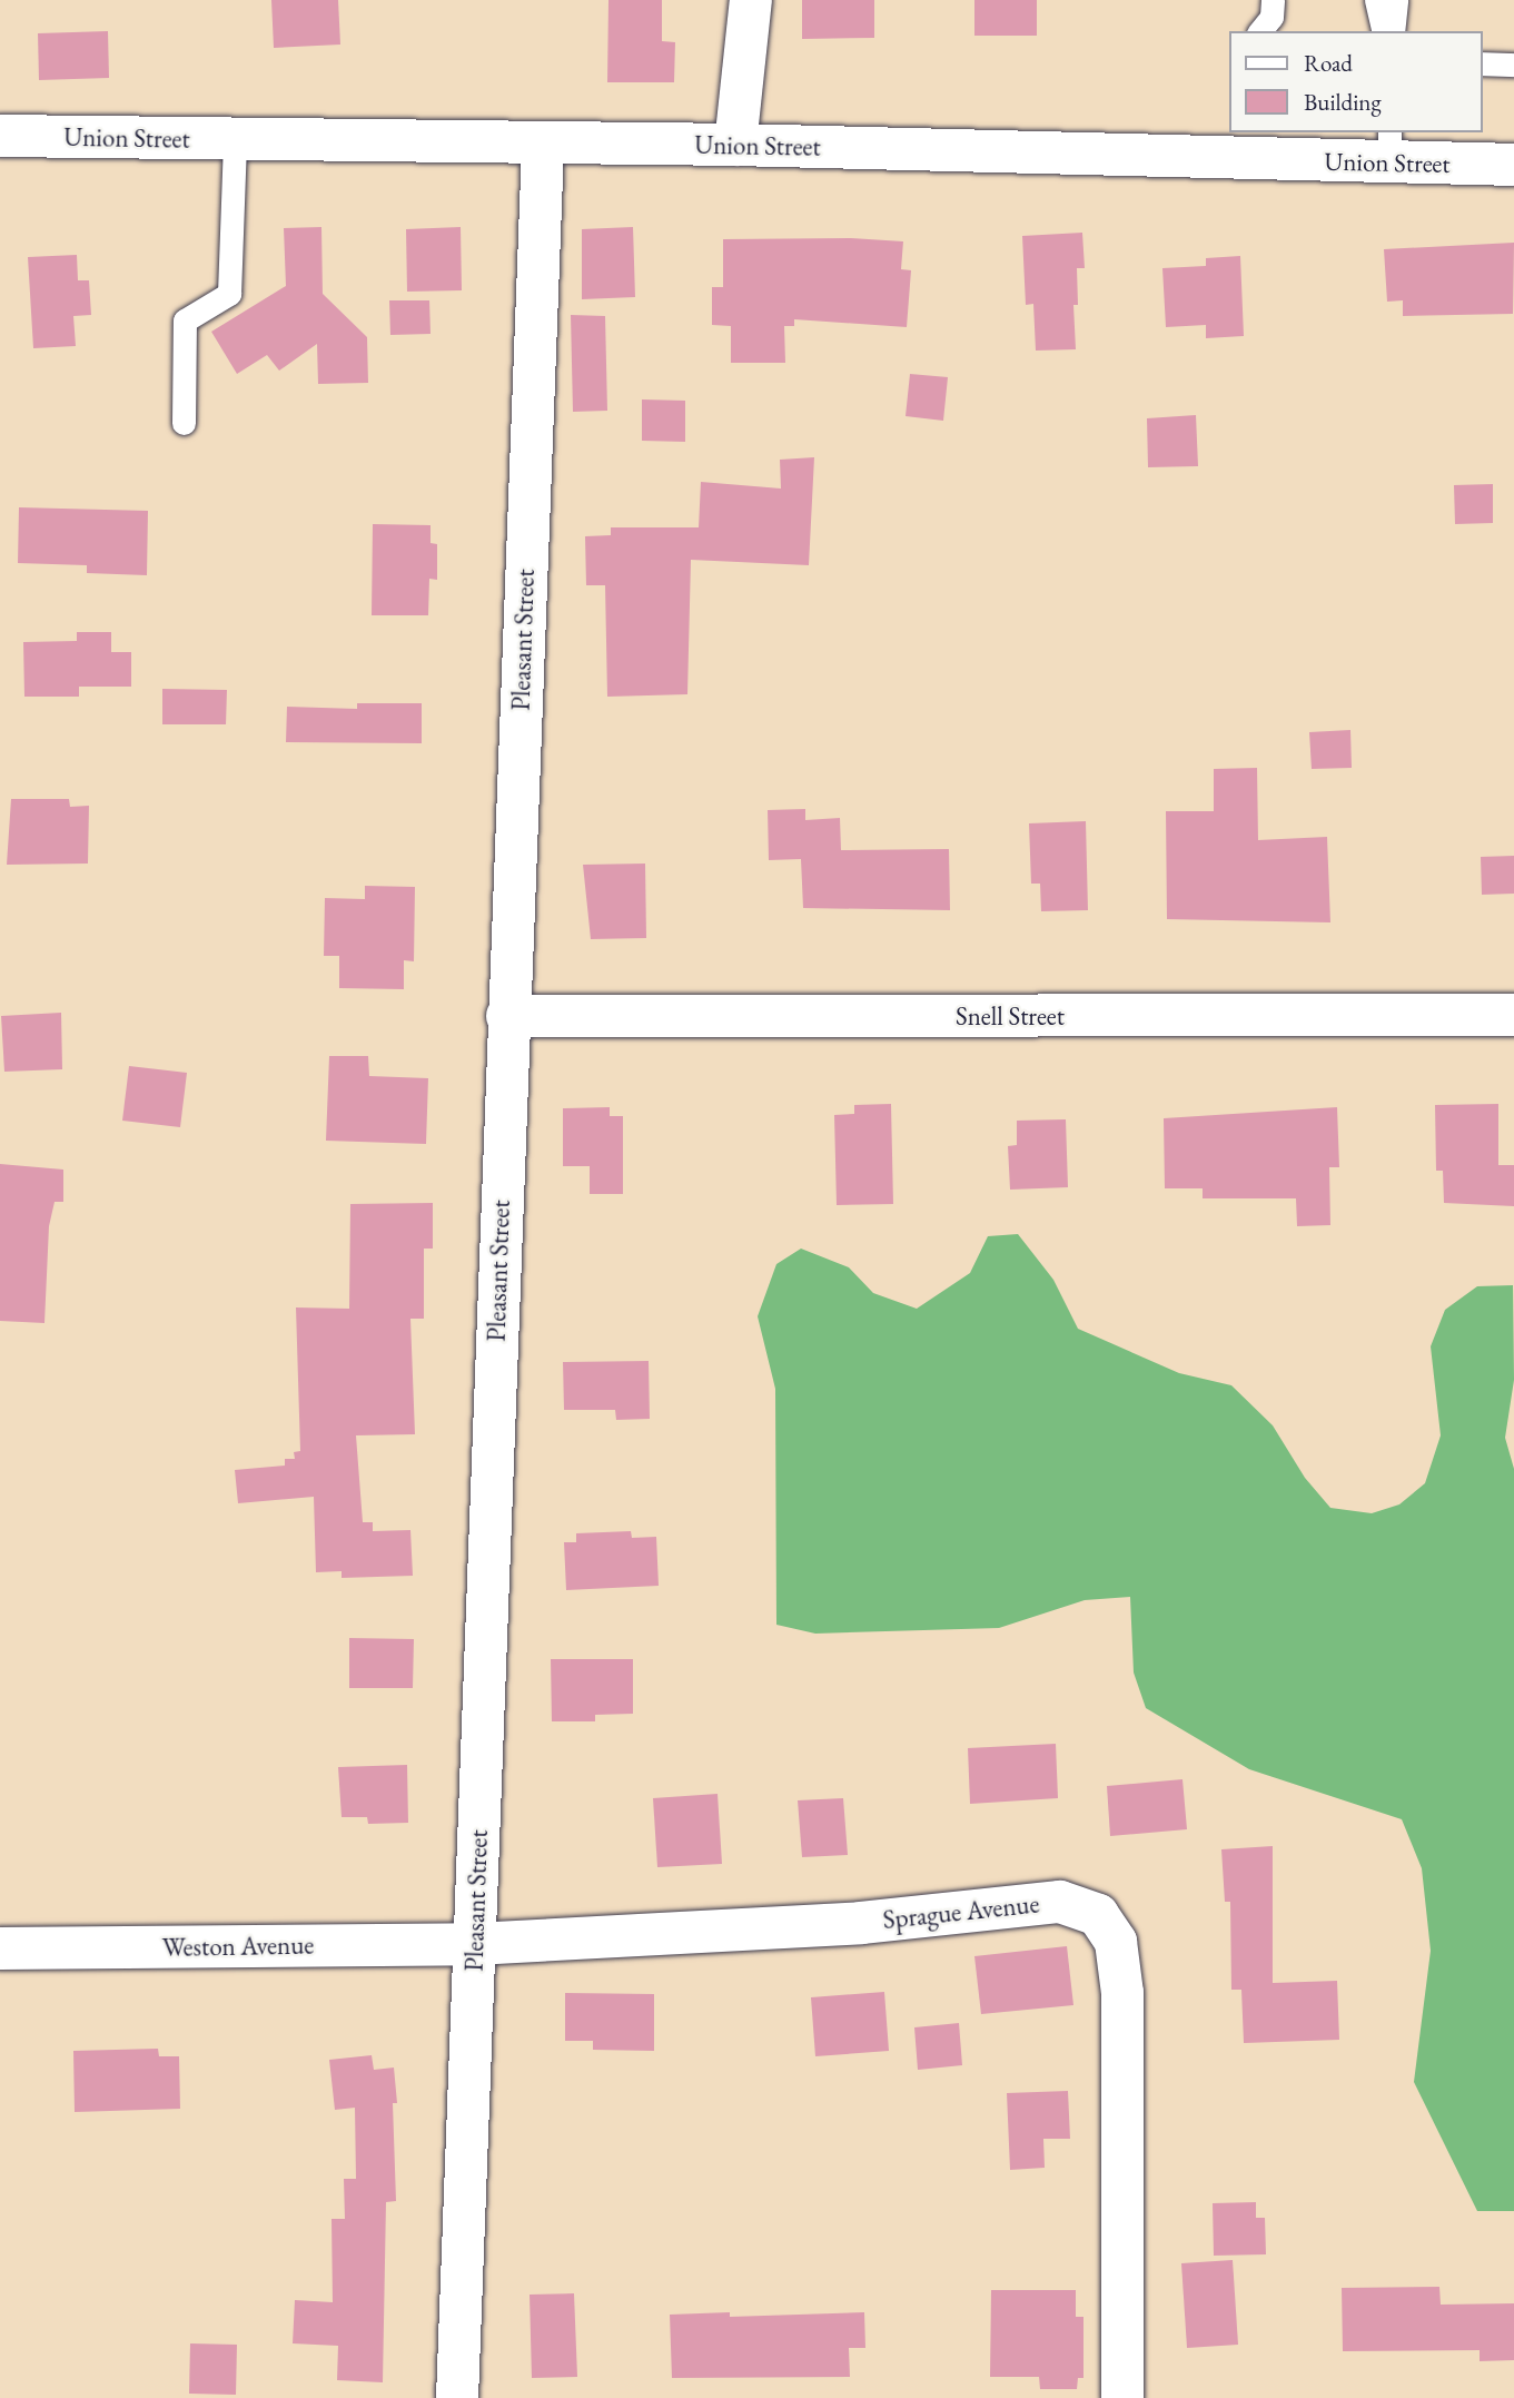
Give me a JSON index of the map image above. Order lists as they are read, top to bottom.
{
  "streets": {
    "street": [
      "Union Street",
      "Pleasant Street",
      "Snell Street",
      "Sprague Avenue",
      "Weston Avenue"
    ]
  },
  "crossings": [
    ["Union Street", "Pleasant Street"],
    ["Pleasant Street", "Snell Street"],
    ["Pleasant Street", "Sprague Avenue"],
    ["Pleasant Street", "Weston Avenue"],
    ["Sprague Avenue", "Weston Avenue"]
  ],
  "legend": ["Road", "Building"]
}
